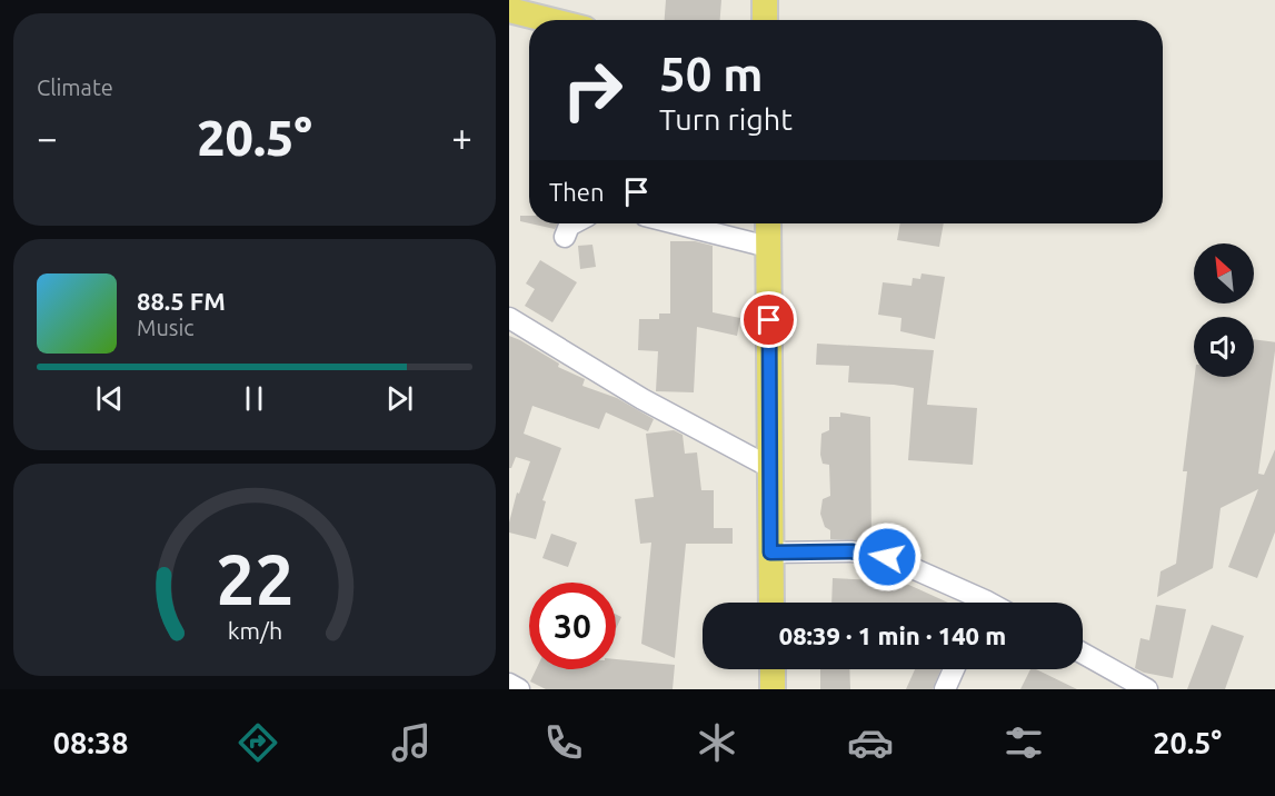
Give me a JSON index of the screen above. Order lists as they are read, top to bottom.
{
  "north": "top left",
  "page": {
    "tile": "Climate",
    "turn": ["50 m", "Turn right"],
    "heat": ["−", "20.5°", "+"],
    "then": "Then",
    "song": ["88.5 FM", "Music"],
    "limit": "30",
    "trip": "08:39 · 1 min · 140 m",
    "tabs": ["08:38", "20.5°"],
    "gauge": ["22", "km/h"]
  }
}
